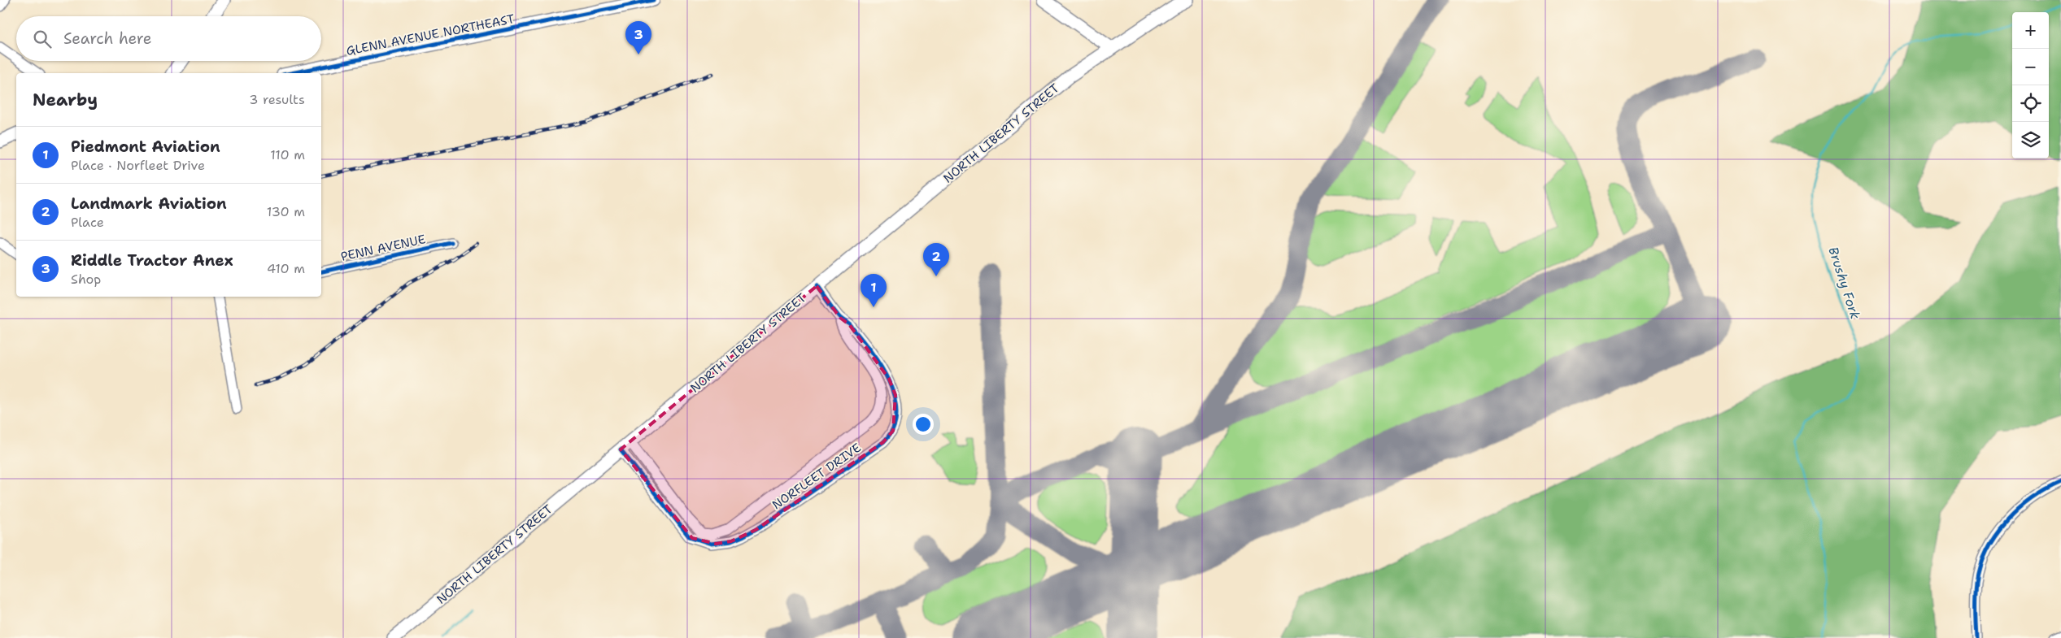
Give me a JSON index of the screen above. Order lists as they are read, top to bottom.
{
  "streets": {
    "main road": ["GLENN AVENUE NORTHEAST", "NORTH LIBERTY STREET"],
    "street": ["PENN AVENUE", "NORFLEET DRIVE"]
  },
  "crossings": [
    ["NORTH LIBERTY STREET", "NORFLEET DRIVE"]
  ],
  "water": ["Brushy Fork"],
  "page": {
    "map_buttons": ["+", "−"],
    "search": "Search here",
    "pins": ["3", "2", "1"],
    "heading": ["Nearby", "3 results"],
    "list": [
      {
        "mark": "1",
        "name": "Piedmont Aviation",
        "note": "Place · Norfleet Drive",
        "value": "110 m"
      },
      {
        "mark": "2",
        "name": "Landmark Aviation",
        "note": "Place",
        "value": "130 m"
      },
      {
        "mark": "3",
        "name": "Riddle Tractor Anex",
        "note": "Shop",
        "value": "410 m"
      }
    ]
  }
}
